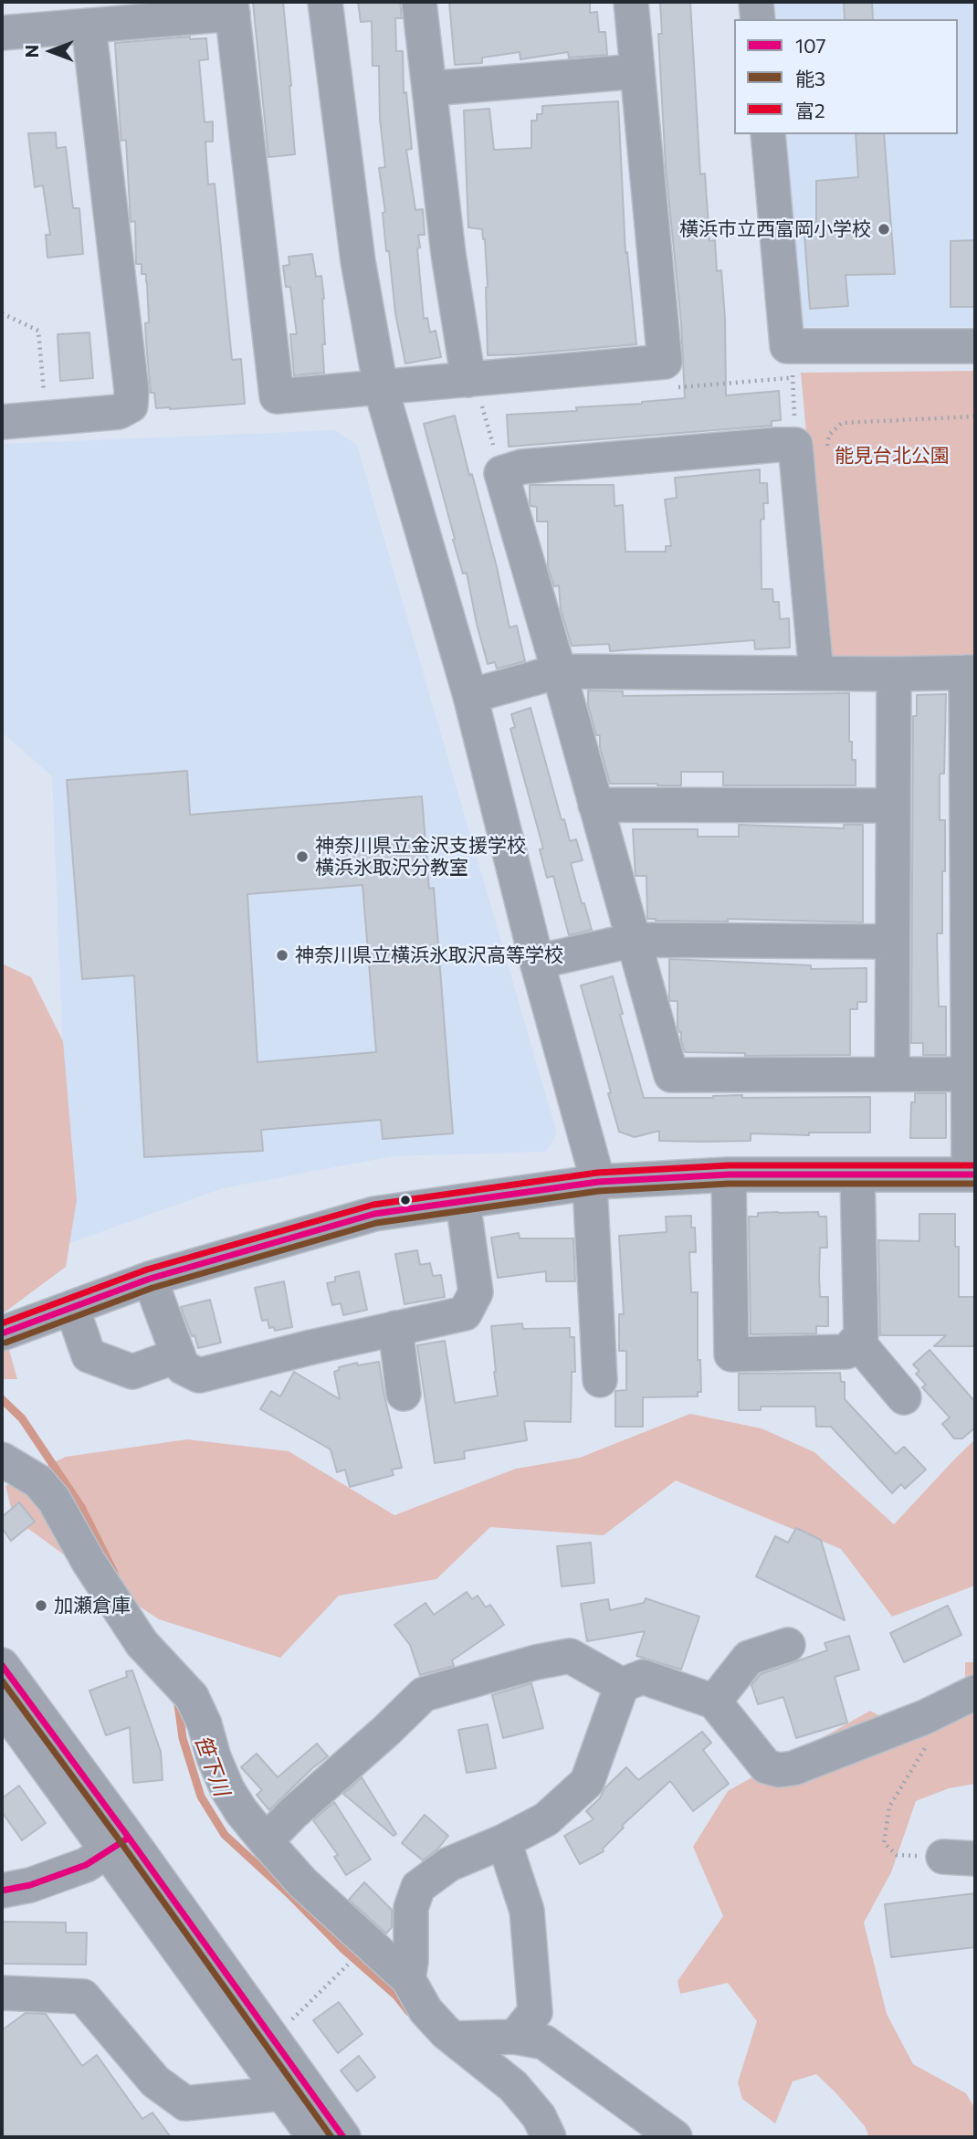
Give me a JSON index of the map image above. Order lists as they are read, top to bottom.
{
  "water": ["笹下川"],
  "parks": ["能見台北公園"],
  "places": [
    "横浜市立西富岡小学校",
    "神奈川県立金沢支援学校 横浜氷取沢分教室",
    "神奈川県立横浜氷取沢高等学校",
    "加瀬倉庫"
  ],
  "lines": ["transit line 富2", "transit line 107", "transit line 能3"],
  "legend": ["107", "能3", "富2"],
  "north": "left"
}
